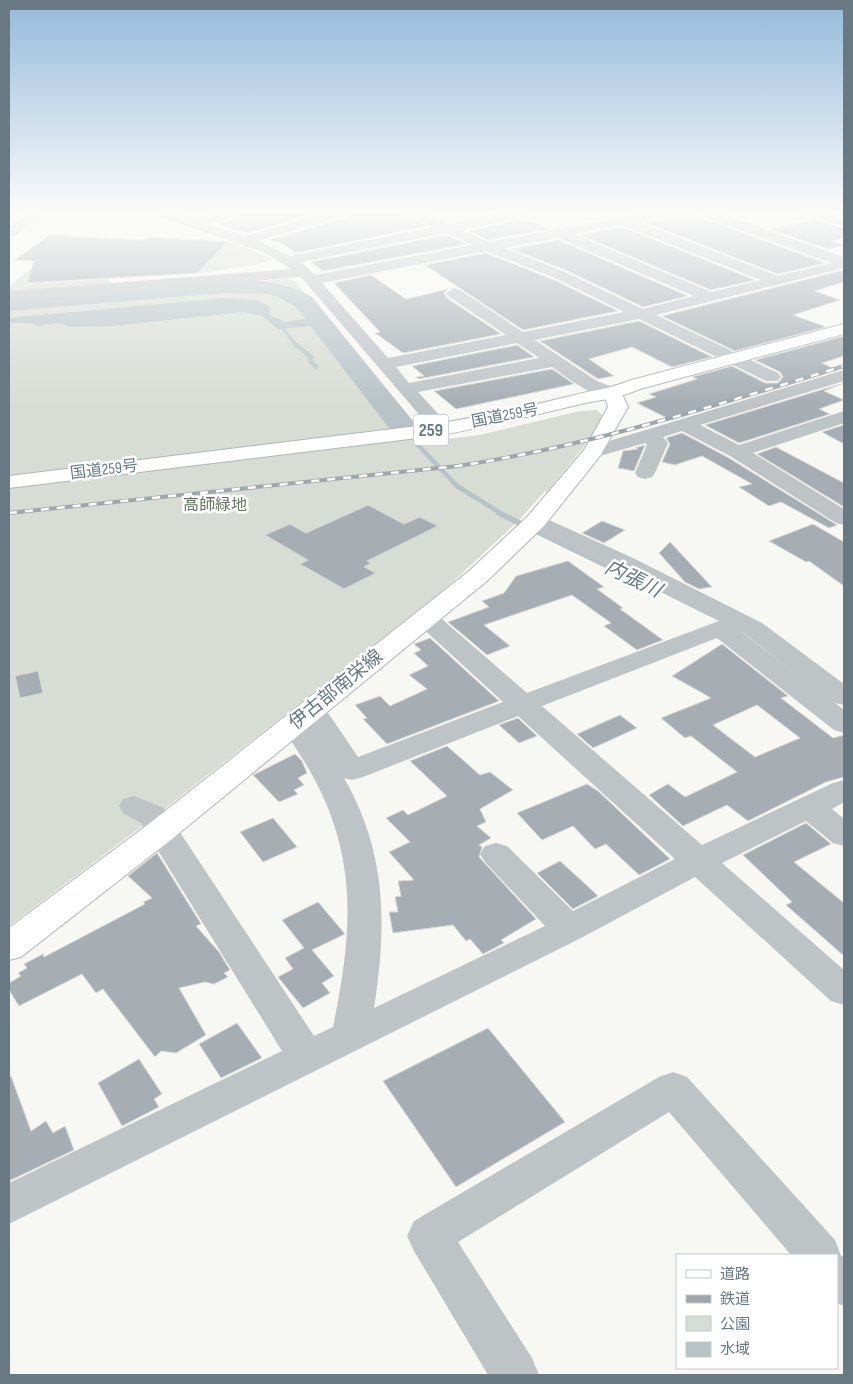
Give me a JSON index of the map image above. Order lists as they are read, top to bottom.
{
  "streets": {
    "main road": ["国道259号", "259", "伊古部南栄線"]
  },
  "crossings": [
    ["国道259号", "伊古部南栄線"]
  ],
  "water": ["内張川"],
  "parks": ["高師緑地"],
  "legend": [
    "道路",
    "鉄道",
    "公園",
    "水域"
  ]
}
